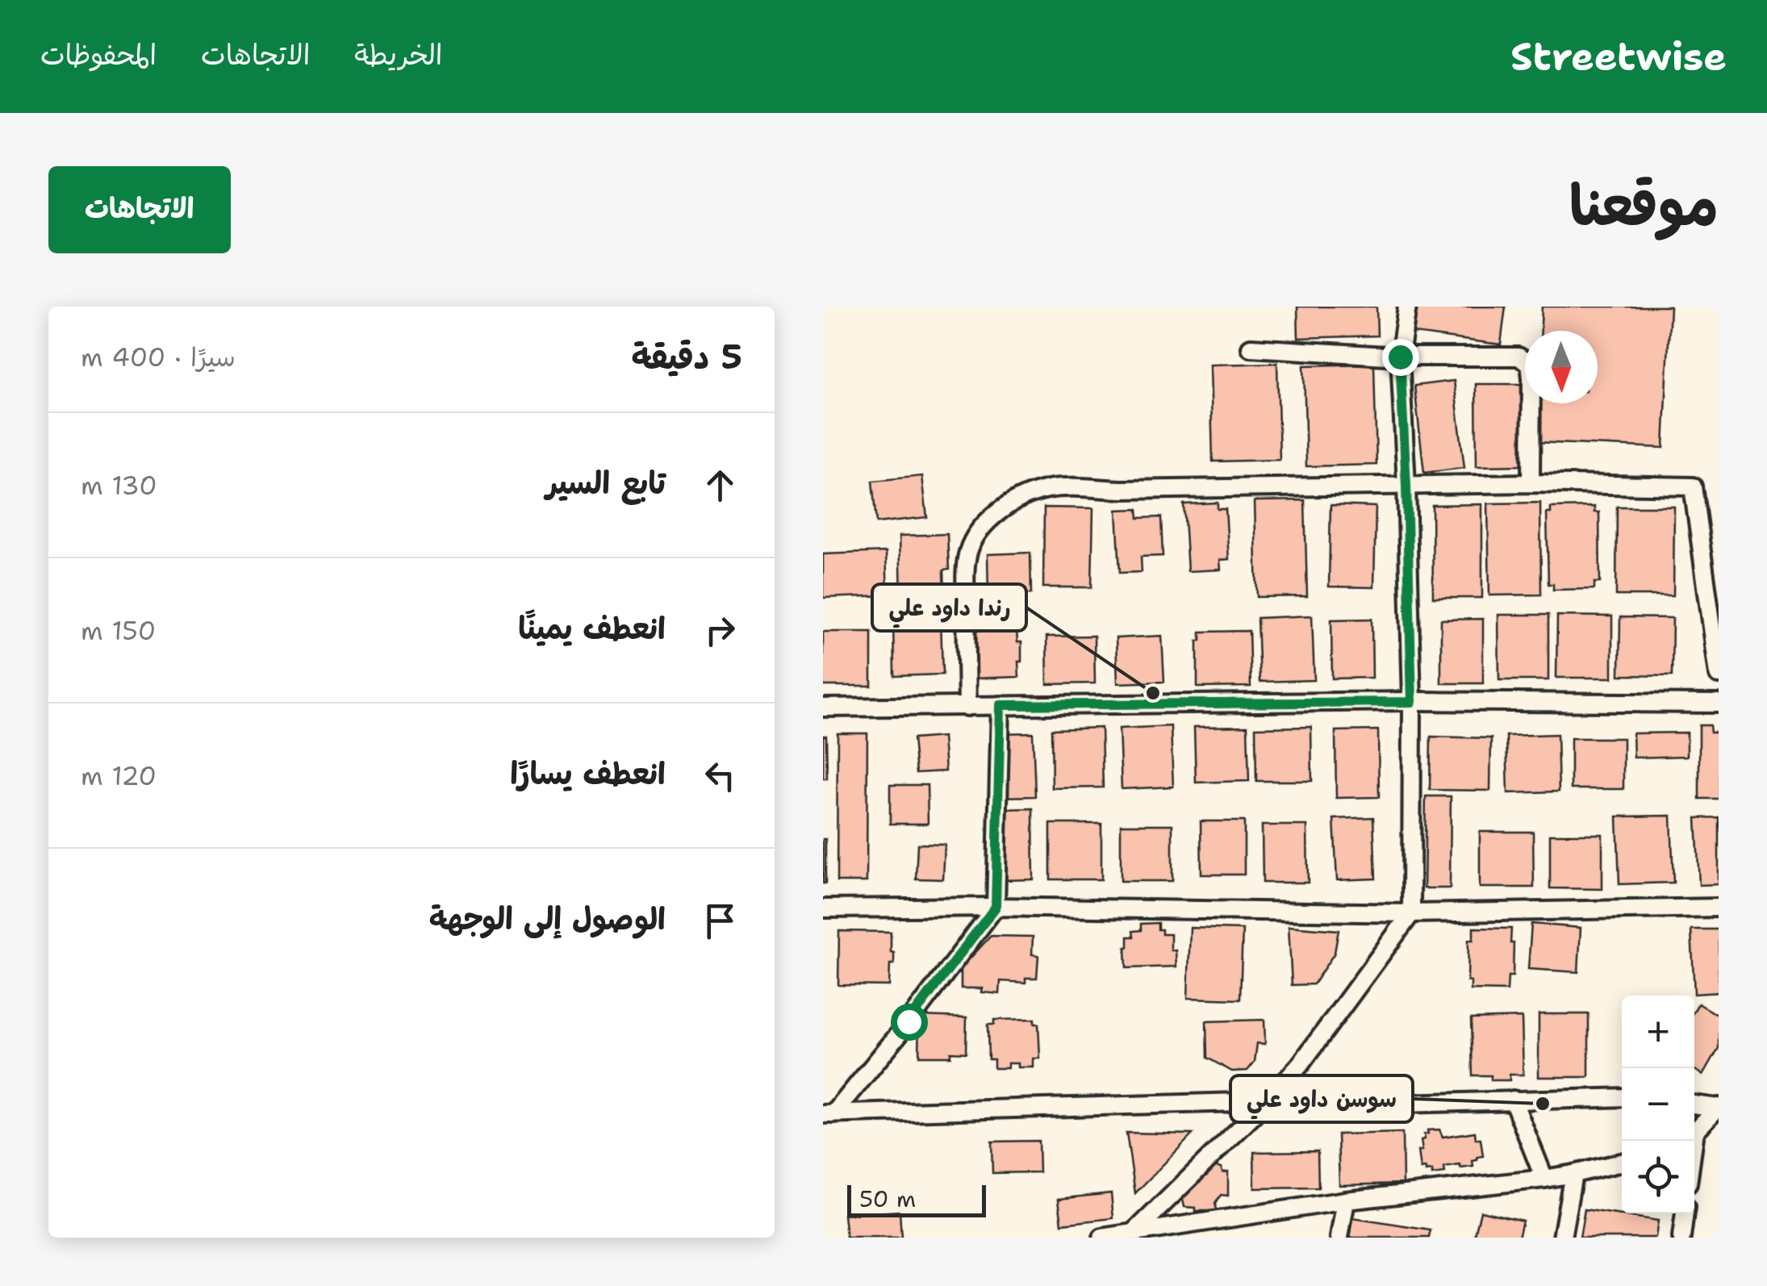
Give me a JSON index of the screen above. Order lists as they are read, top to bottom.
{
  "places": ["رندا داود علي", "سوسن داود علي"],
  "scale_bar": "50 m",
  "north": "bottom",
  "page": {
    "header": "Streetwise",
    "nav": ["الخريطة", "الاتجاهات", "المحفوظات"],
    "title": "موقعنا",
    "buttons": "الاتجاهات",
    "heading": ["5 دقيقة", "سيرًا · 400 m"],
    "list": [
      ["تابع السير", "130 m"],
      ["انعطف يمينًا", "150 m"],
      ["انعطف يسارًا", "120 m"],
      "الوصول إلى الوجهة"
    ],
    "map_buttons": ["+", "−"],
    "scale": "50 m"
  }
}
